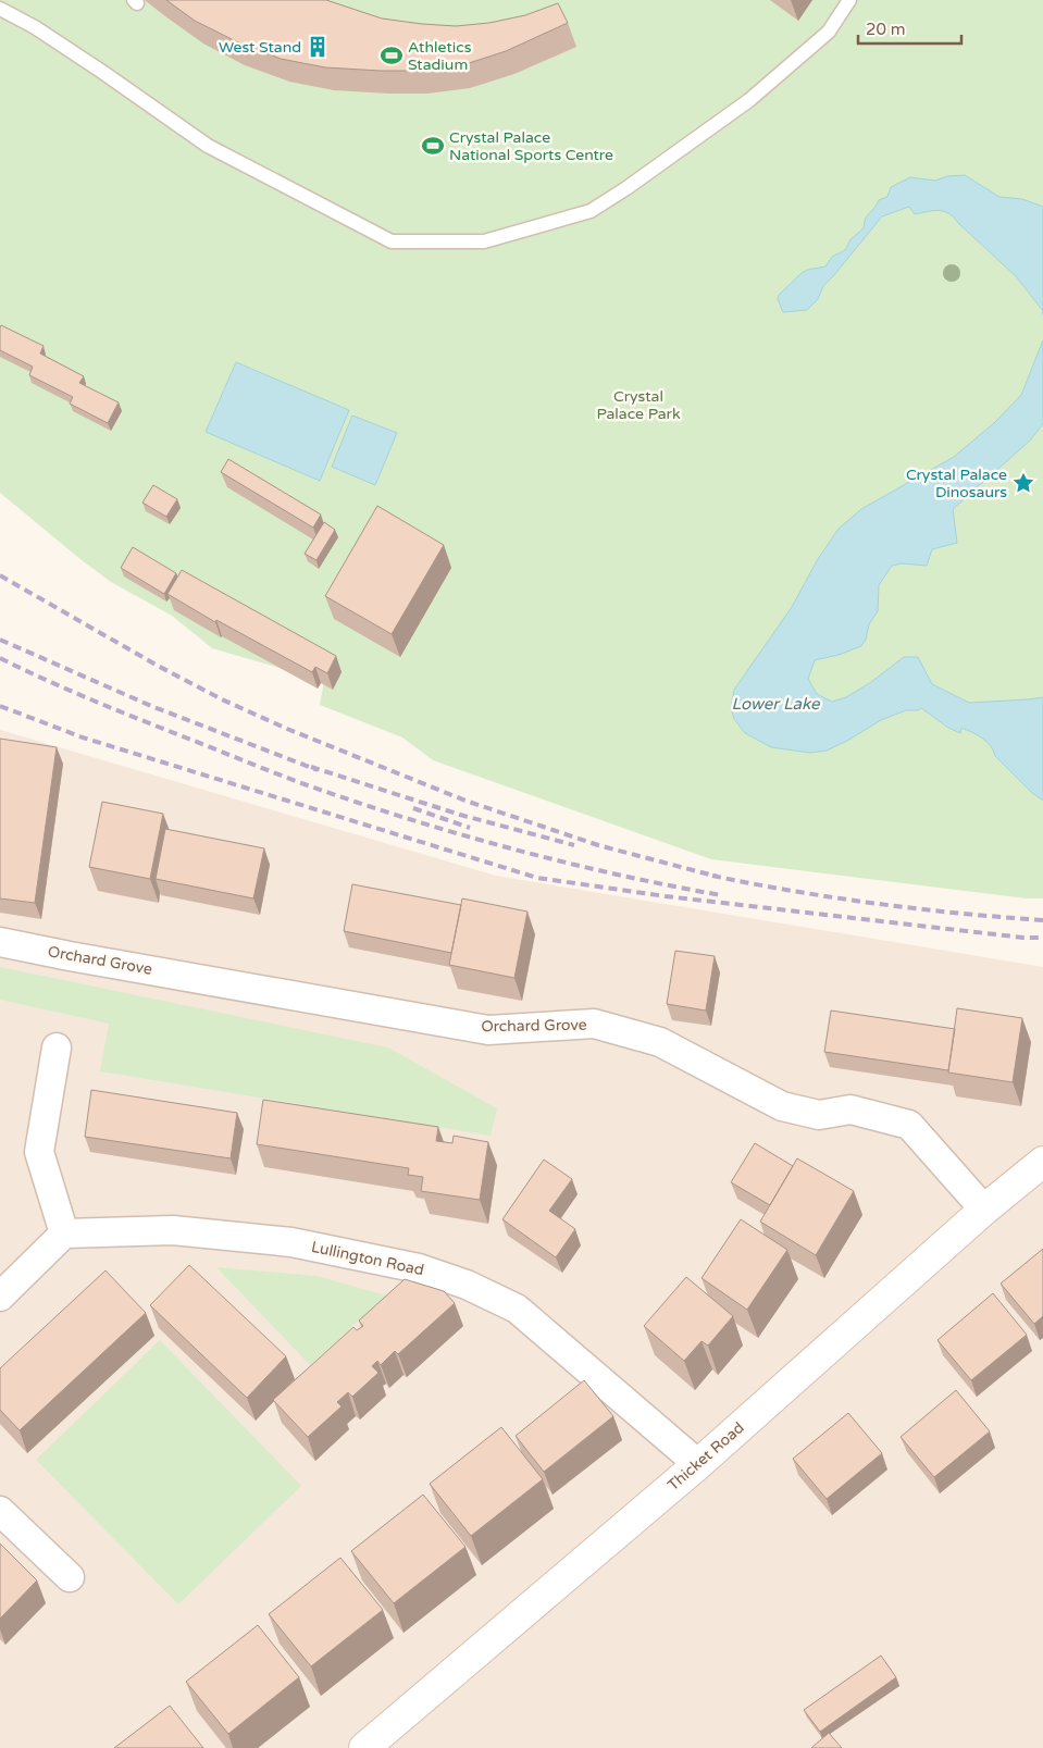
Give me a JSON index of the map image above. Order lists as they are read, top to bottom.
{
  "streets": {
    "street": ["Orchard Grove", "Lullington Road", "Thicket Road"]
  },
  "crossings": [
    ["Orchard Grove", "Thicket Road"],
    ["Lullington Road", "Thicket Road"]
  ],
  "water": ["Lower Lake"],
  "parks": ["Crystal Palace Park"],
  "places": {
    "building": ["West Stand"],
    "sports": ["Athletics Stadium", "Crystal Palace National Sports Centre"],
    "place": ["Crystal Palace Dinosaurs"]
  },
  "scale_bar": "20 m"
}
